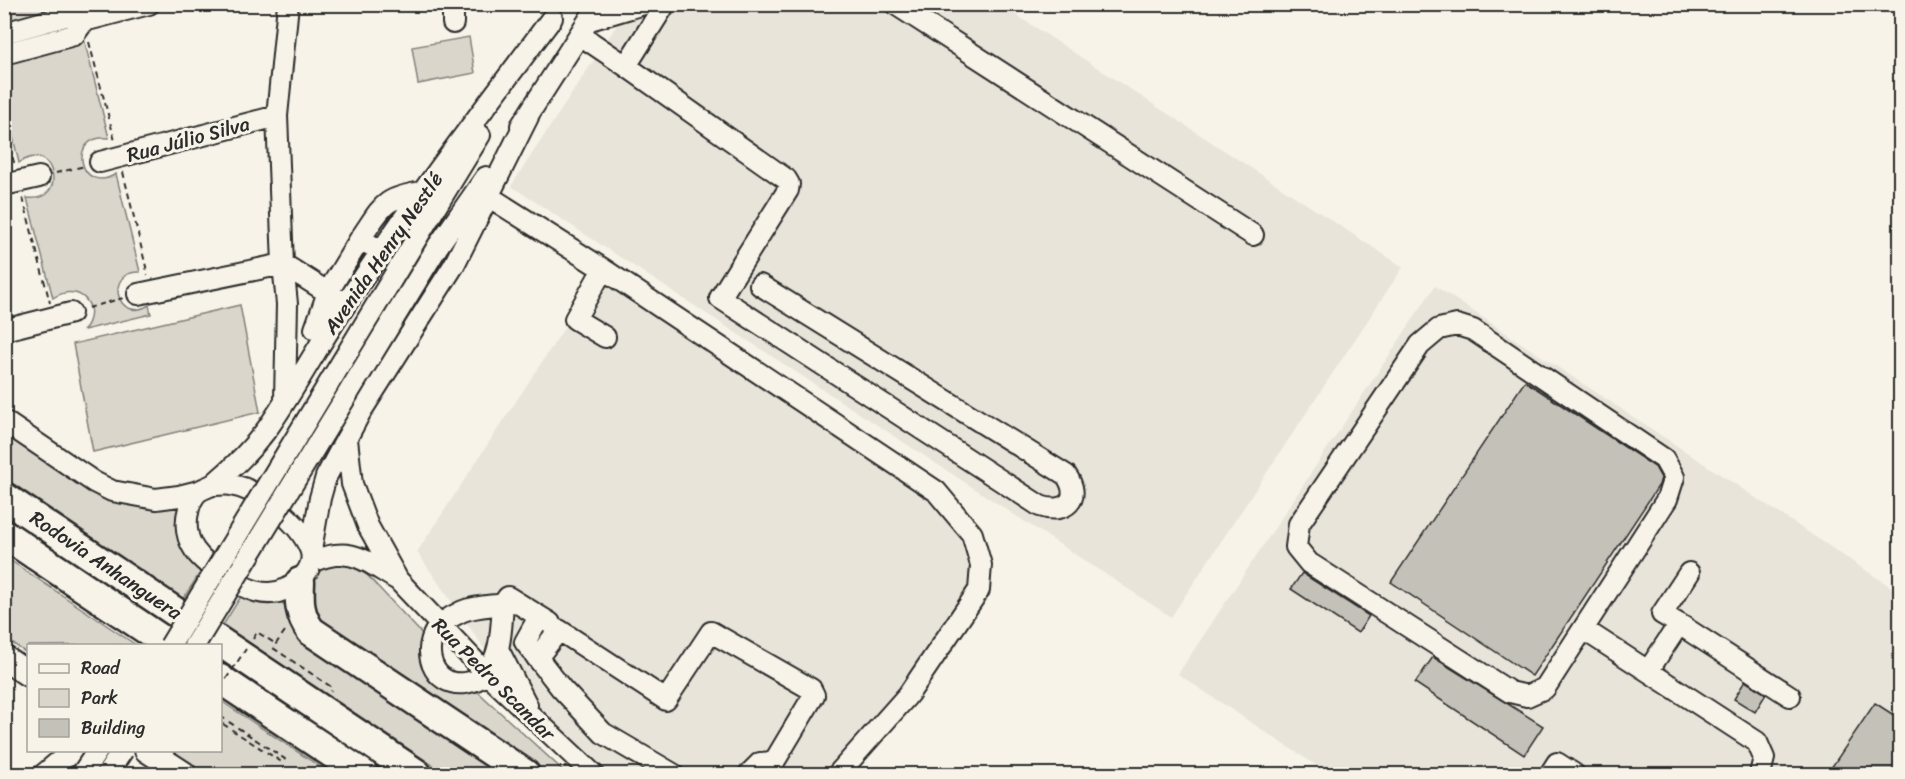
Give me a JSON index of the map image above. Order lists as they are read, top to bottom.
{
  "streets": {
    "highway": ["Rodovia Anhanguera"],
    "street": ["Rua Júlio Silva", "Avenida Henry Nestlé", "Rua Pedro Scandar"]
  },
  "crossings": [
    ["Avenida Henry Nestlé", "Rua Pedro Scandar"]
  ],
  "legend": ["Road", "Park", "Building"]
}
